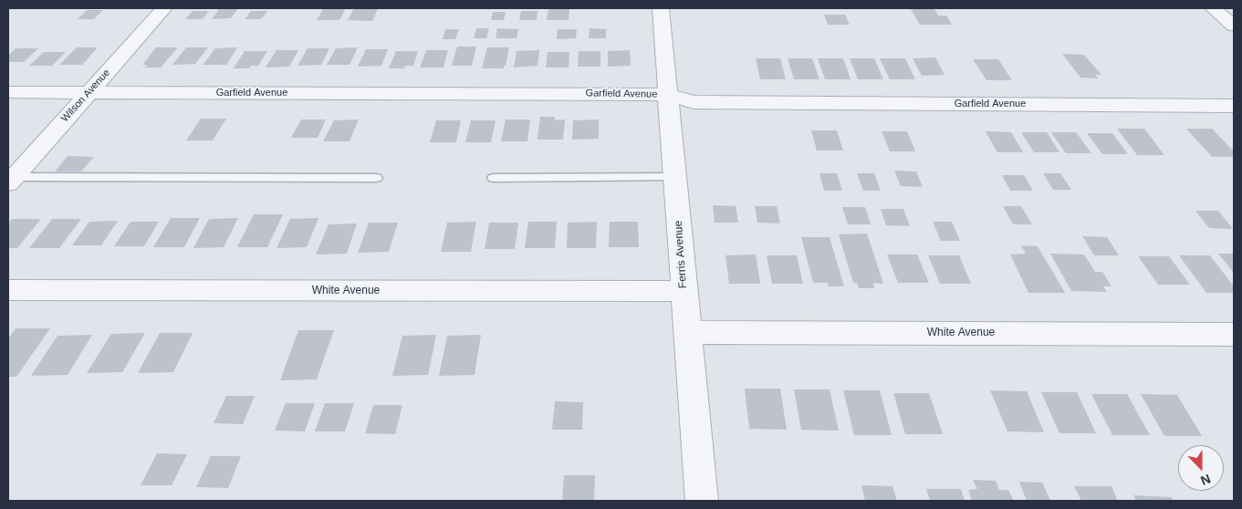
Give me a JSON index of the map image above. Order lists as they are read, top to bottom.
{
  "streets": {
    "street": [
      "Garfield Avenue",
      "Wilson Avenue",
      "Ferris Avenue",
      "White Avenue"
    ]
  },
  "crossings": [
    ["Garfield Avenue", "Wilson Avenue"],
    ["Garfield Avenue", "Ferris Avenue"],
    ["Ferris Avenue", "White Avenue"]
  ],
  "north": "bottom"
}
